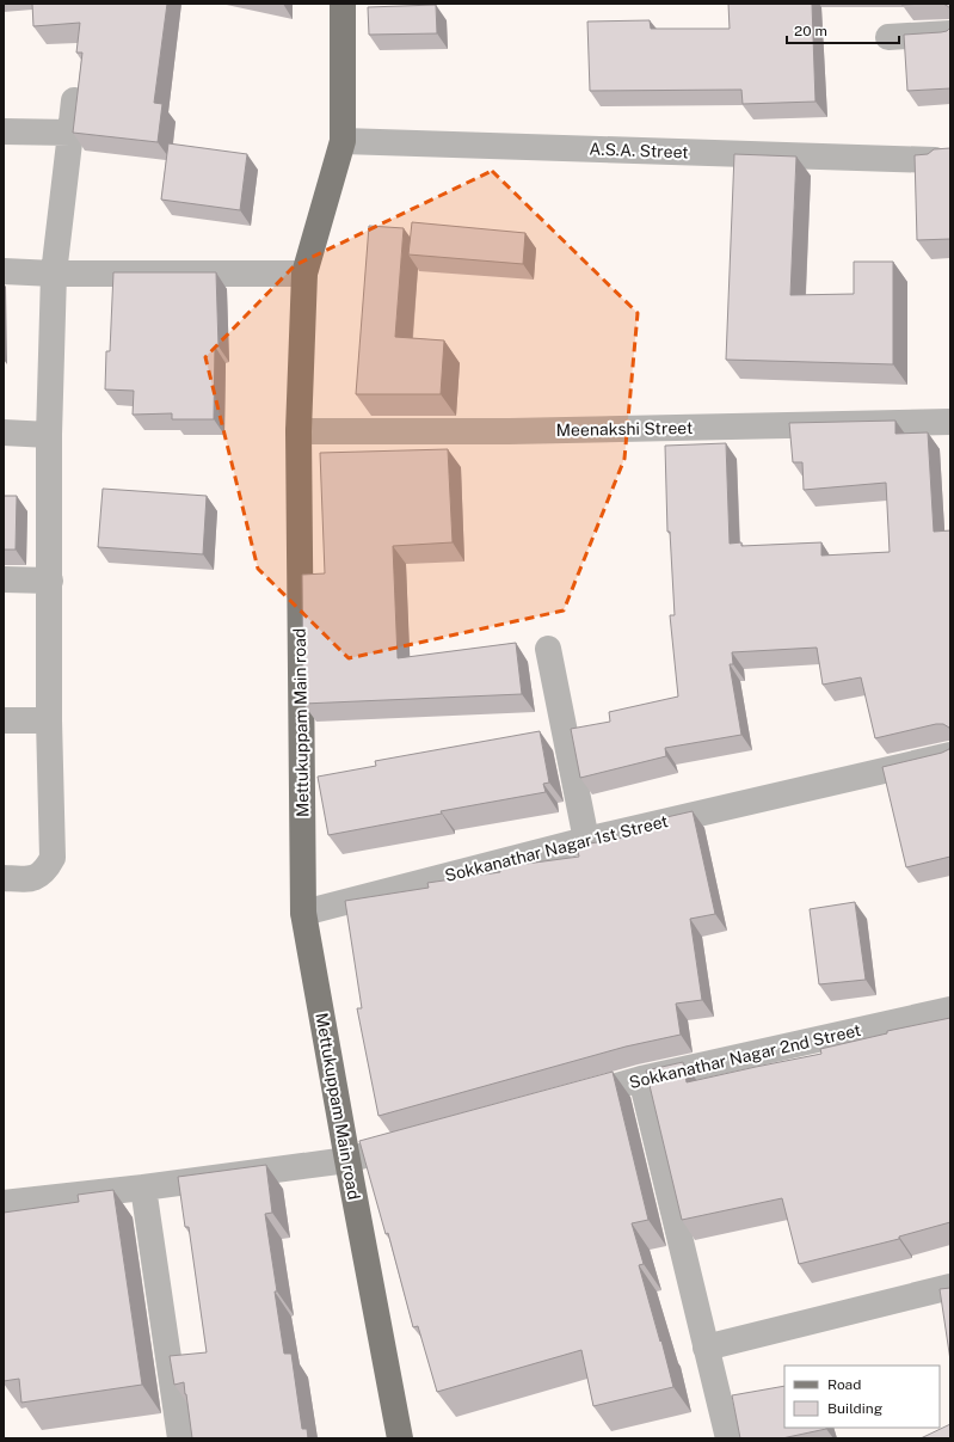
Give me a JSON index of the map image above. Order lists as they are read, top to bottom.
{
  "streets": {
    "main road": ["Mettukuppam Main road"],
    "street": [
      "A.S.A. Street",
      "Meenakshi Street",
      "Sokkanathar Nagar 1st Street",
      "Sokkanathar Nagar 2nd Street"
    ]
  },
  "crossings": [
    ["A.S.A. Street", "Mettukuppam Main road"],
    ["Meenakshi Street", "Mettukuppam Main road"],
    ["Mettukuppam Main road", "Sokkanathar Nagar 1st Street"]
  ],
  "legend": ["Road", "Building"],
  "scale_bar": "20 m"
}
